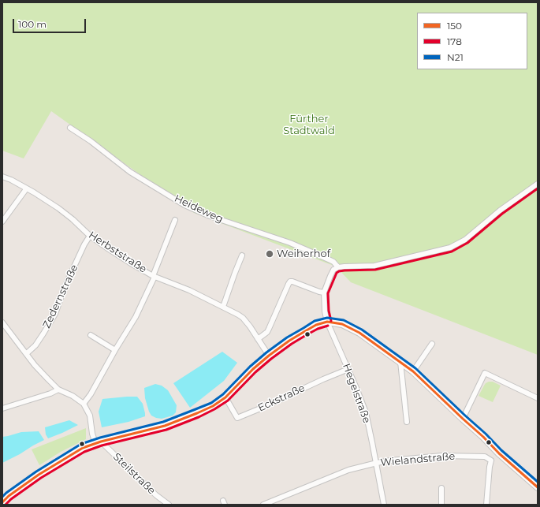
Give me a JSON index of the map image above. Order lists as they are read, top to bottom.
{
  "streets": {
    "street": [
      "Heideweg",
      "Herbststraße",
      "Zedernstraße",
      "Hegelstraße",
      "Eckstraße",
      "Wielandstraße",
      "Steilstraße"
    ]
  },
  "crossings": [
    ["Herbststraße", "Zedernstraße"],
    ["Hegelstraße", "Eckstraße"],
    ["Hegelstraße", "Wielandstraße"]
  ],
  "parks": ["Fürther Stadtwald"],
  "places": ["Weiherhof"],
  "lines": ["transit line 178", "transit line N21", "transit line 150"],
  "legend": ["150", "178", "N21"],
  "scale_bar": "100 m"
}
